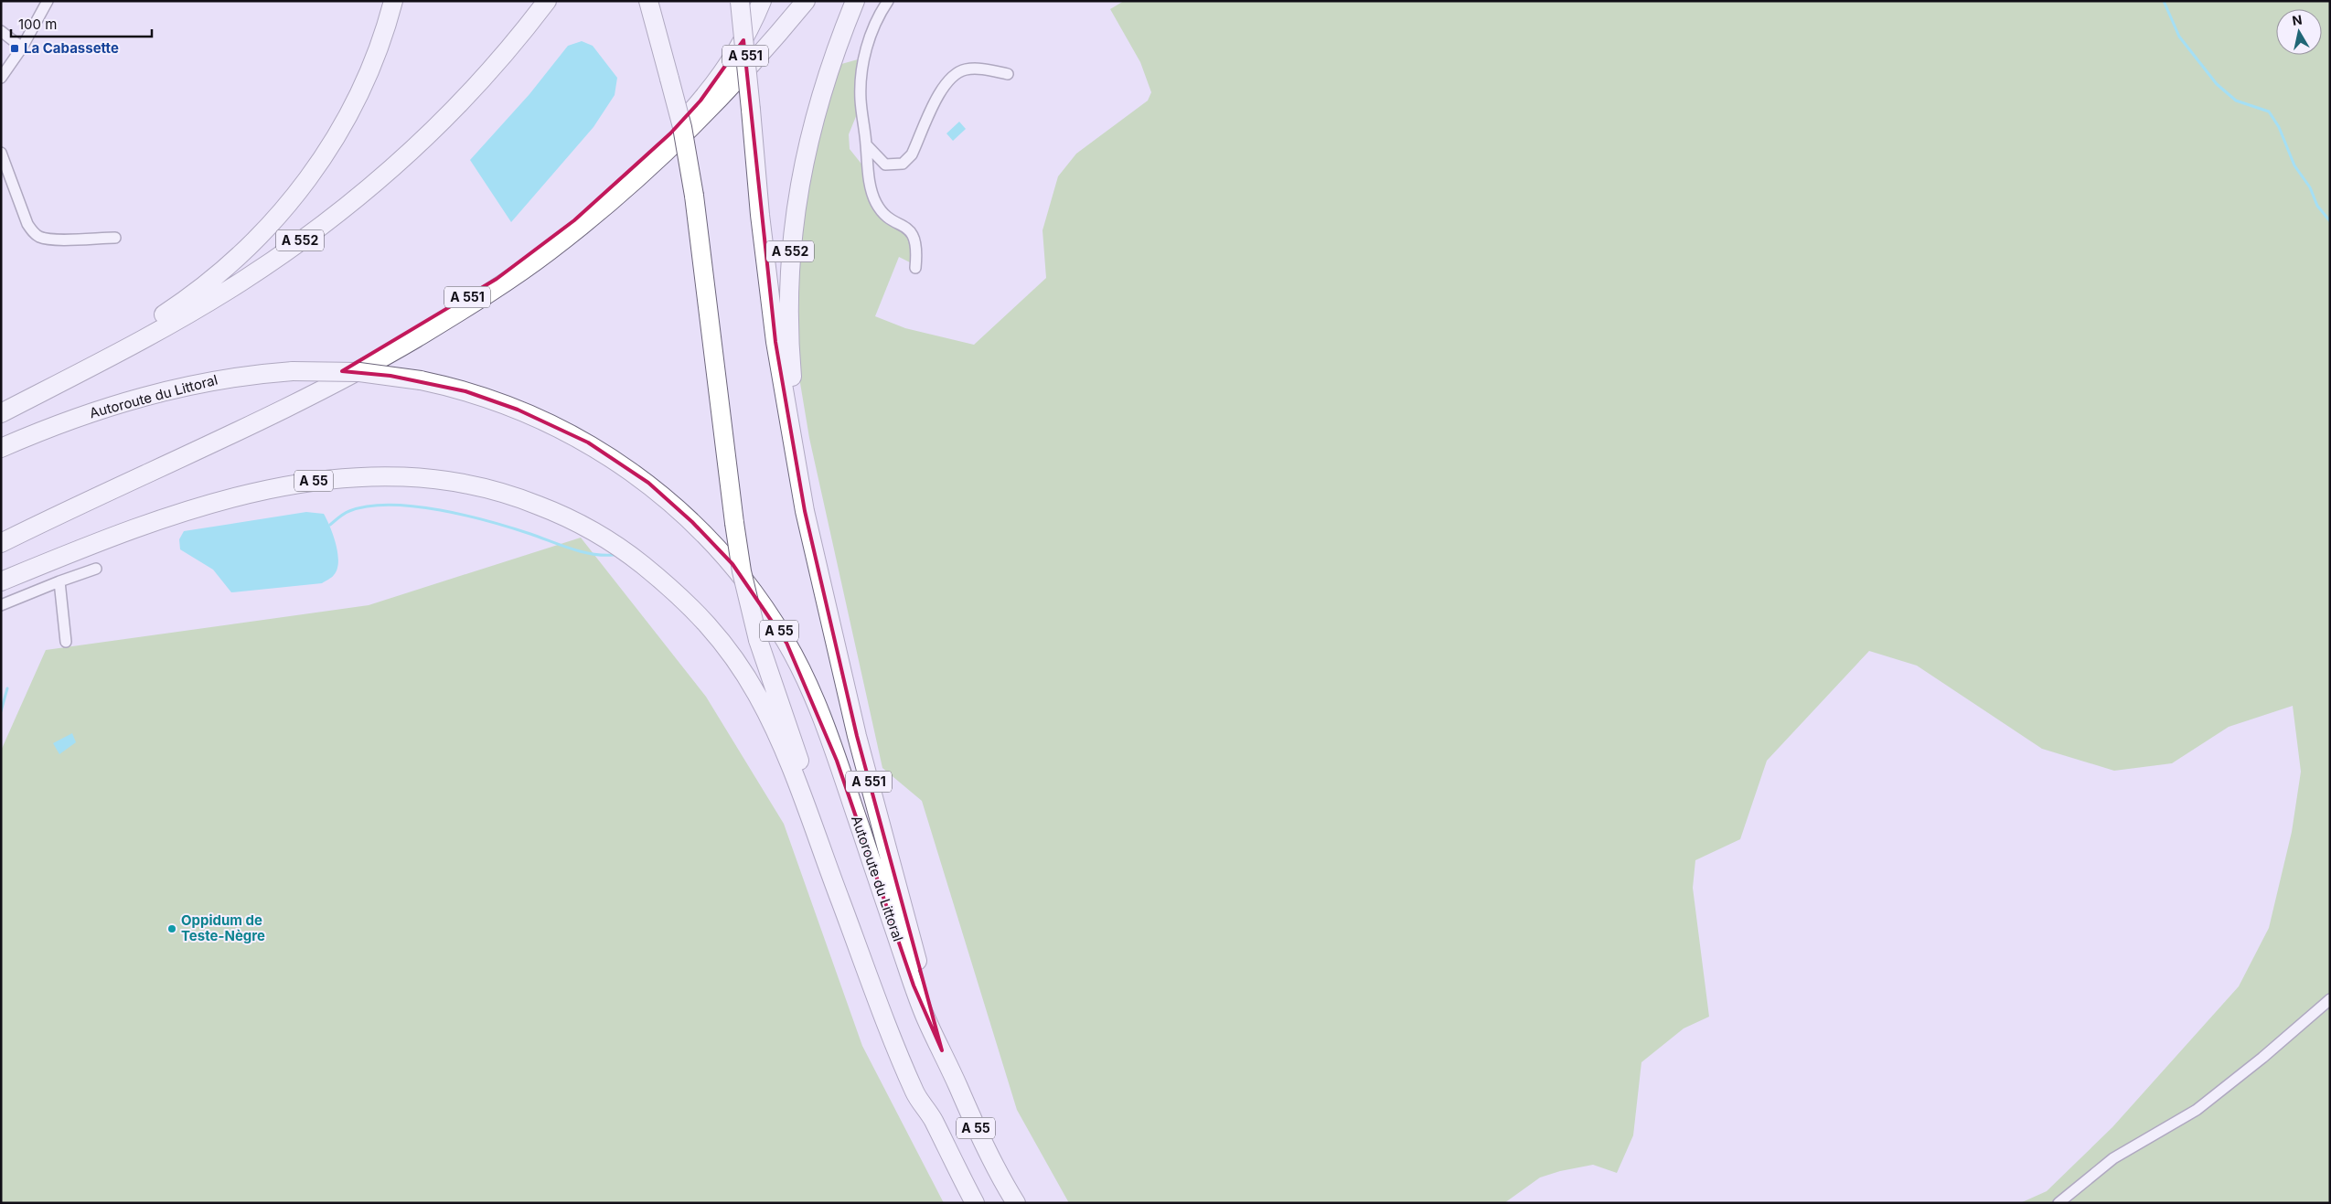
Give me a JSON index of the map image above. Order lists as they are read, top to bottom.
{
  "streets": {
    "highway": [
      "A 551",
      "A 552",
      "Autoroute du Littoral",
      "A 55"
    ]
  },
  "crossings": [
    ["A 551", "A 552"],
    ["A 551", "Autoroute du Littoral"]
  ],
  "places": {
    "transit": ["La Cabassette"],
    "other": ["Oppidum de Teste-Nègre"]
  },
  "scale_bar": "100 m",
  "north": "top"
}
